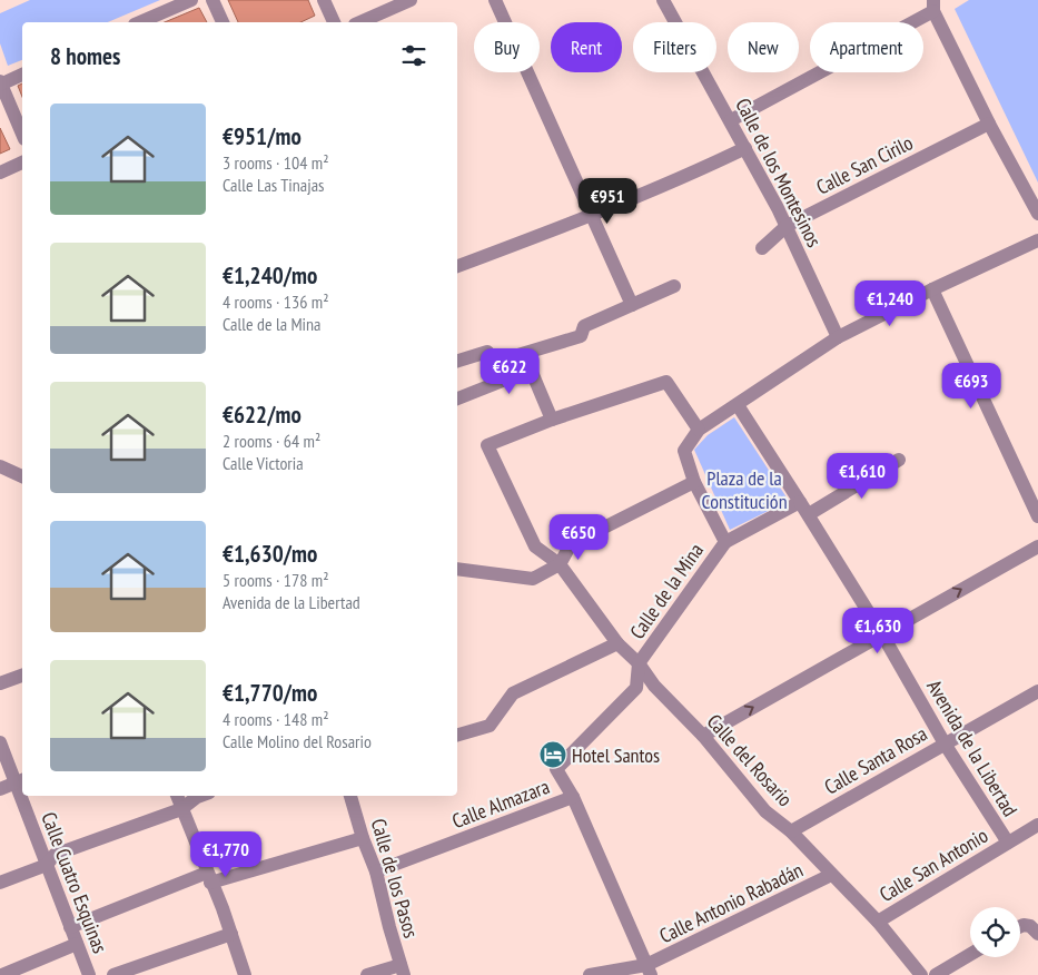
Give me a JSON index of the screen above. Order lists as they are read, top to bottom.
{
  "streets": {
    "street": [
      "Calle San Cirilo",
      "Calle de los Montesinos",
      "Calle de la Mina",
      "Avenida de la Libertad",
      "Calle del Rosario",
      "Calle Santa Rosa",
      "Calle Almazara",
      "Calle San Antonio",
      "Calle de los Pasos",
      "Calle Cuatro Esquinas",
      "Calle Antonio Rabadán"
    ]
  },
  "crossings": [
    ["Calle San Cirilo", "Calle de los Montesinos"],
    ["Calle de la Mina", "Calle del Rosario"],
    ["Calle de la Mina", "Calle Almazara"],
    ["Avenida de la Libertad", "Calle Santa Rosa"],
    ["Avenida de la Libertad", "Calle San Antonio"],
    ["Calle del Rosario", "Calle Santa Rosa"],
    ["Calle del Rosario", "Calle Almazara"],
    ["Calle del Rosario", "Calle San Antonio"],
    ["Calle del Rosario", "Calle Antonio Rabadán"],
    ["Calle Almazara", "Calle de los Pasos"]
  ],
  "parks": ["Plaza de la Constitución"],
  "places": {
    "hotel": ["Hotel Santos"]
  },
  "page": {
    "chip": [
      "Buy",
      "Rent",
      "Filters",
      "New",
      "Apartment"
    ],
    "heading": "8 homes",
    "list": [
      {
        "name": "€951/mo",
        "note": "3 rooms · 104 m² · Calle Las Tinajas"
      },
      {
        "name": "€1,240/mo",
        "note": "4 rooms · 136 m² · Calle de la Mina"
      },
      {
        "name": "€622/mo",
        "note": "2 rooms · 64 m² · Calle Victoria"
      },
      {
        "name": "€1,630/mo",
        "note": "5 rooms · 178 m² · Avenida de la Libertad"
      },
      {
        "name": "€1,770/mo",
        "note": "4 rooms · 148 m² · Calle Molino del Rosario"
      }
    ],
    "price": [
      "€951",
      "€1,240",
      "€622",
      "€693",
      "€1,610",
      "€650",
      "€1,630",
      "€1,770"
    ]
  }
}
